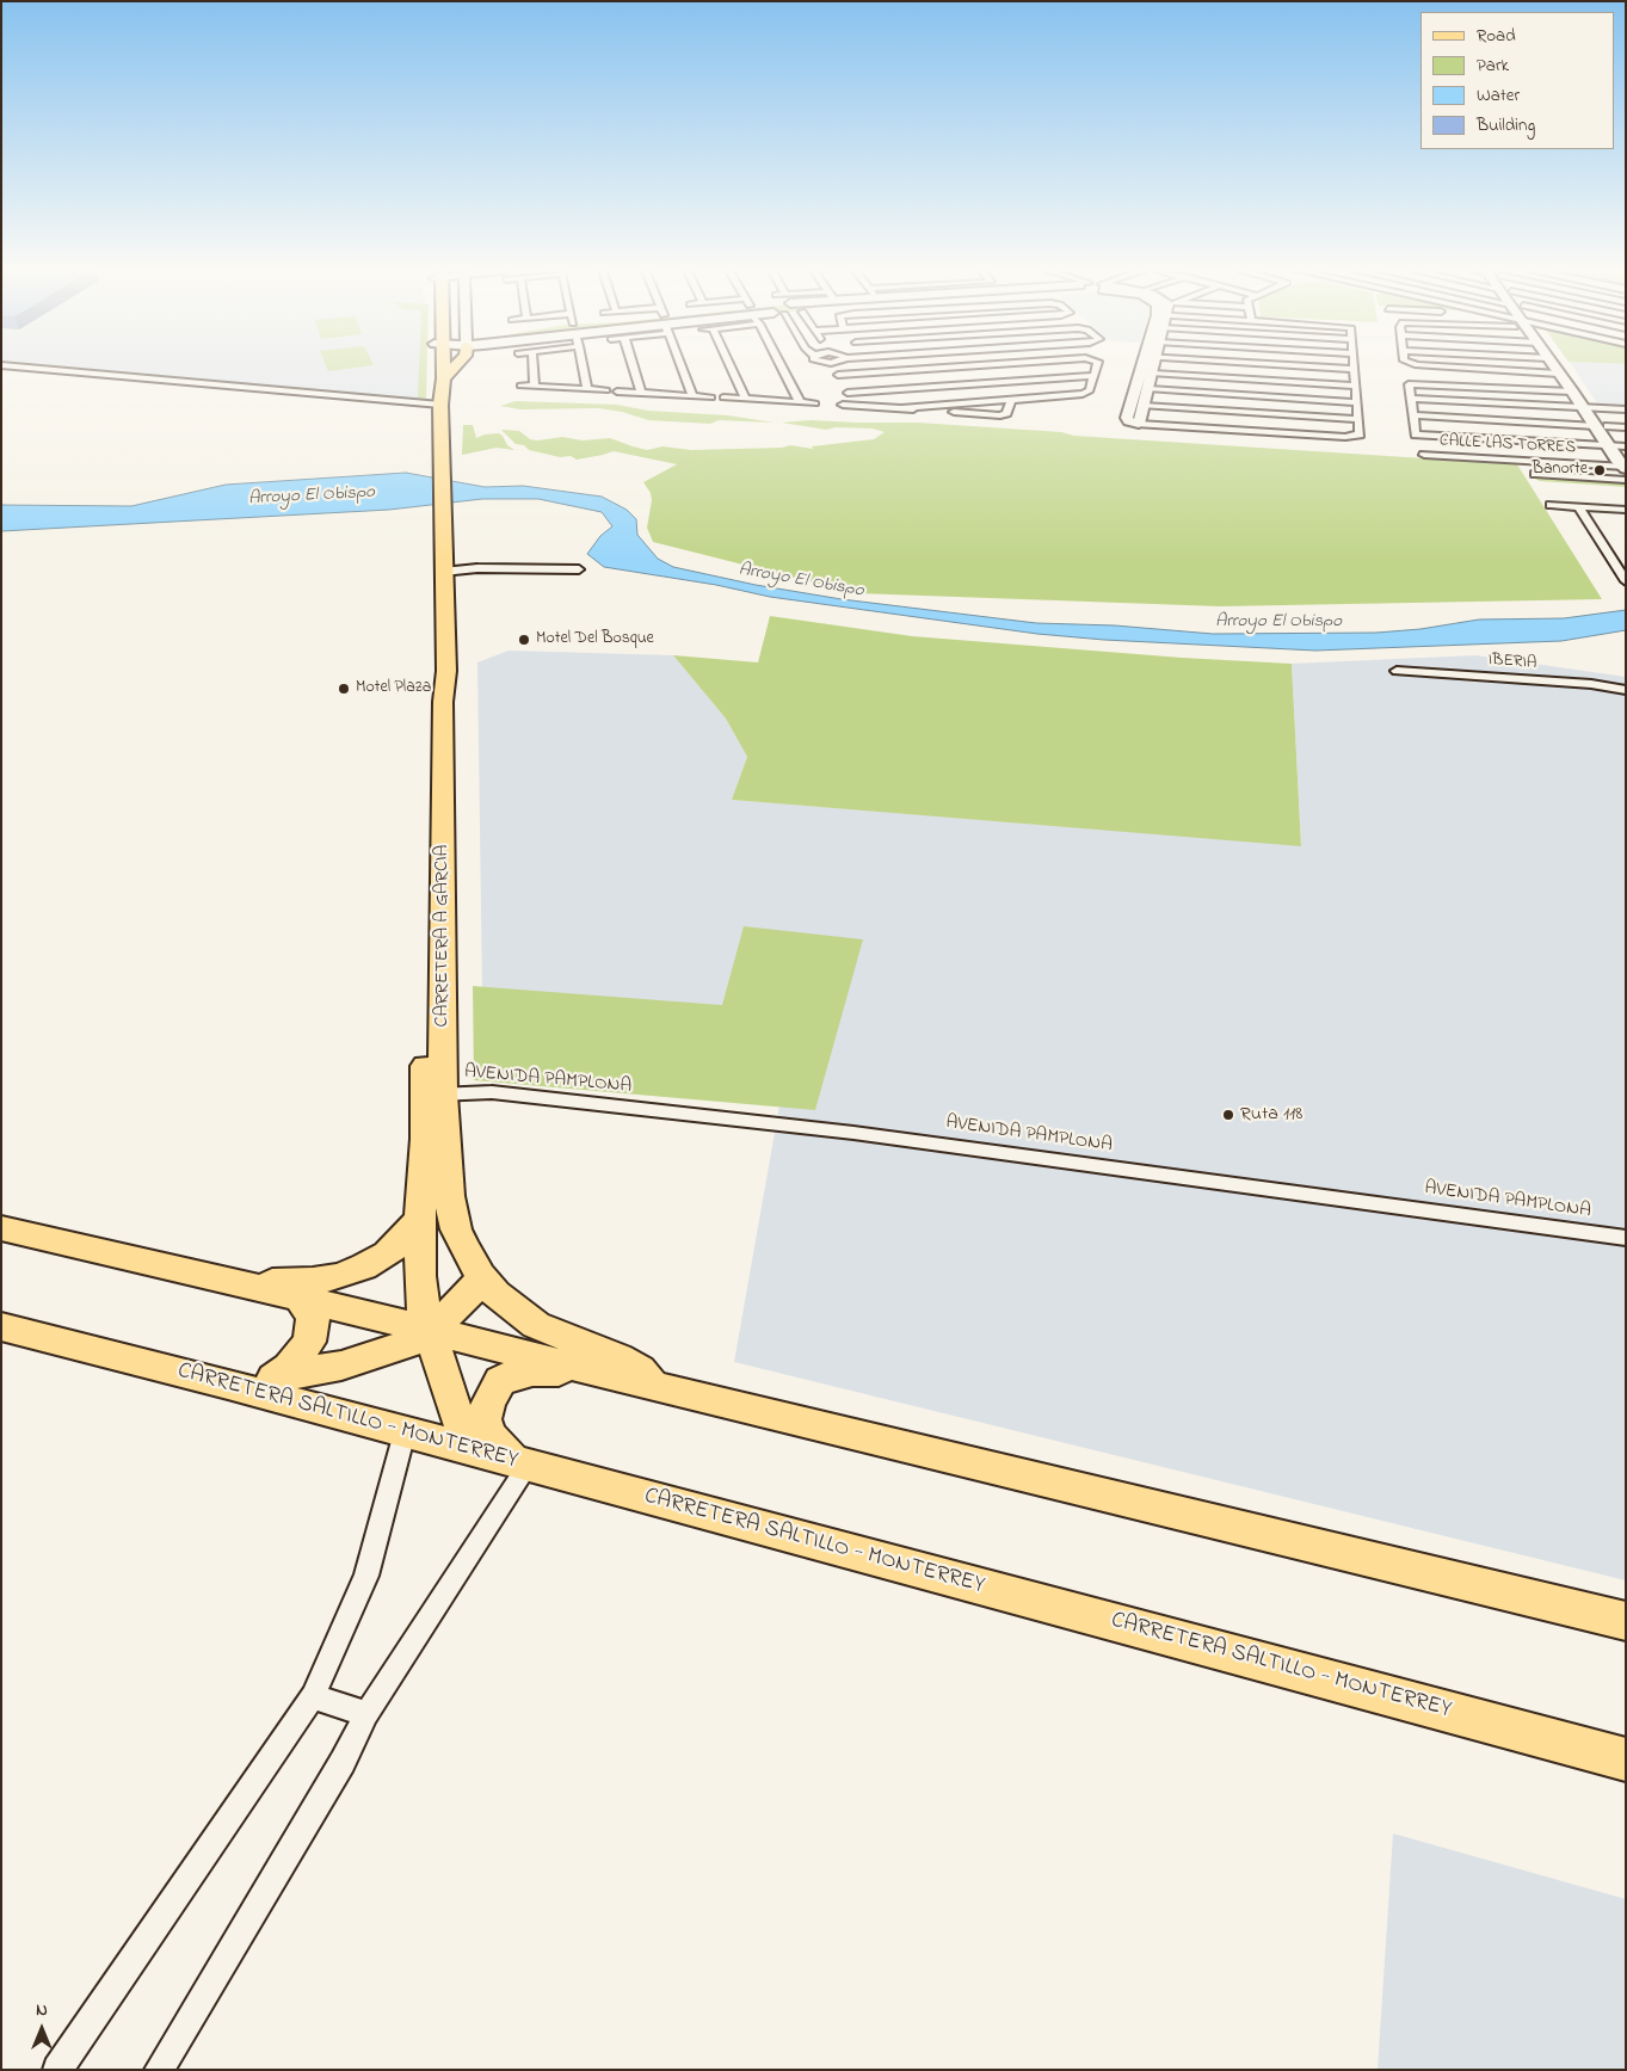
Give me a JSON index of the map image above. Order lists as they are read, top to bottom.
{
  "streets": {
    "main road": ["CARRETERA A GARCIA", "CARRETERA SALTILLO - MONTERREY"],
    "street": ["CALLE LAS TORRES", "IBERIA", "AVENIDA PAMPLONA"]
  },
  "crossings": [
    ["CARRETERA A GARCIA", "AVENIDA PAMPLONA"],
    ["CARRETERA A GARCIA", "CARRETERA SALTILLO - MONTERREY"]
  ],
  "water": ["Arroyo El Obispo"],
  "places": [
    "Banorte",
    "Motel Del Bosque",
    "Motel Plaza",
    "Ruta 118"
  ],
  "legend": [
    "Road",
    "Park",
    "Water",
    "Building"
  ],
  "north": "top"
}
